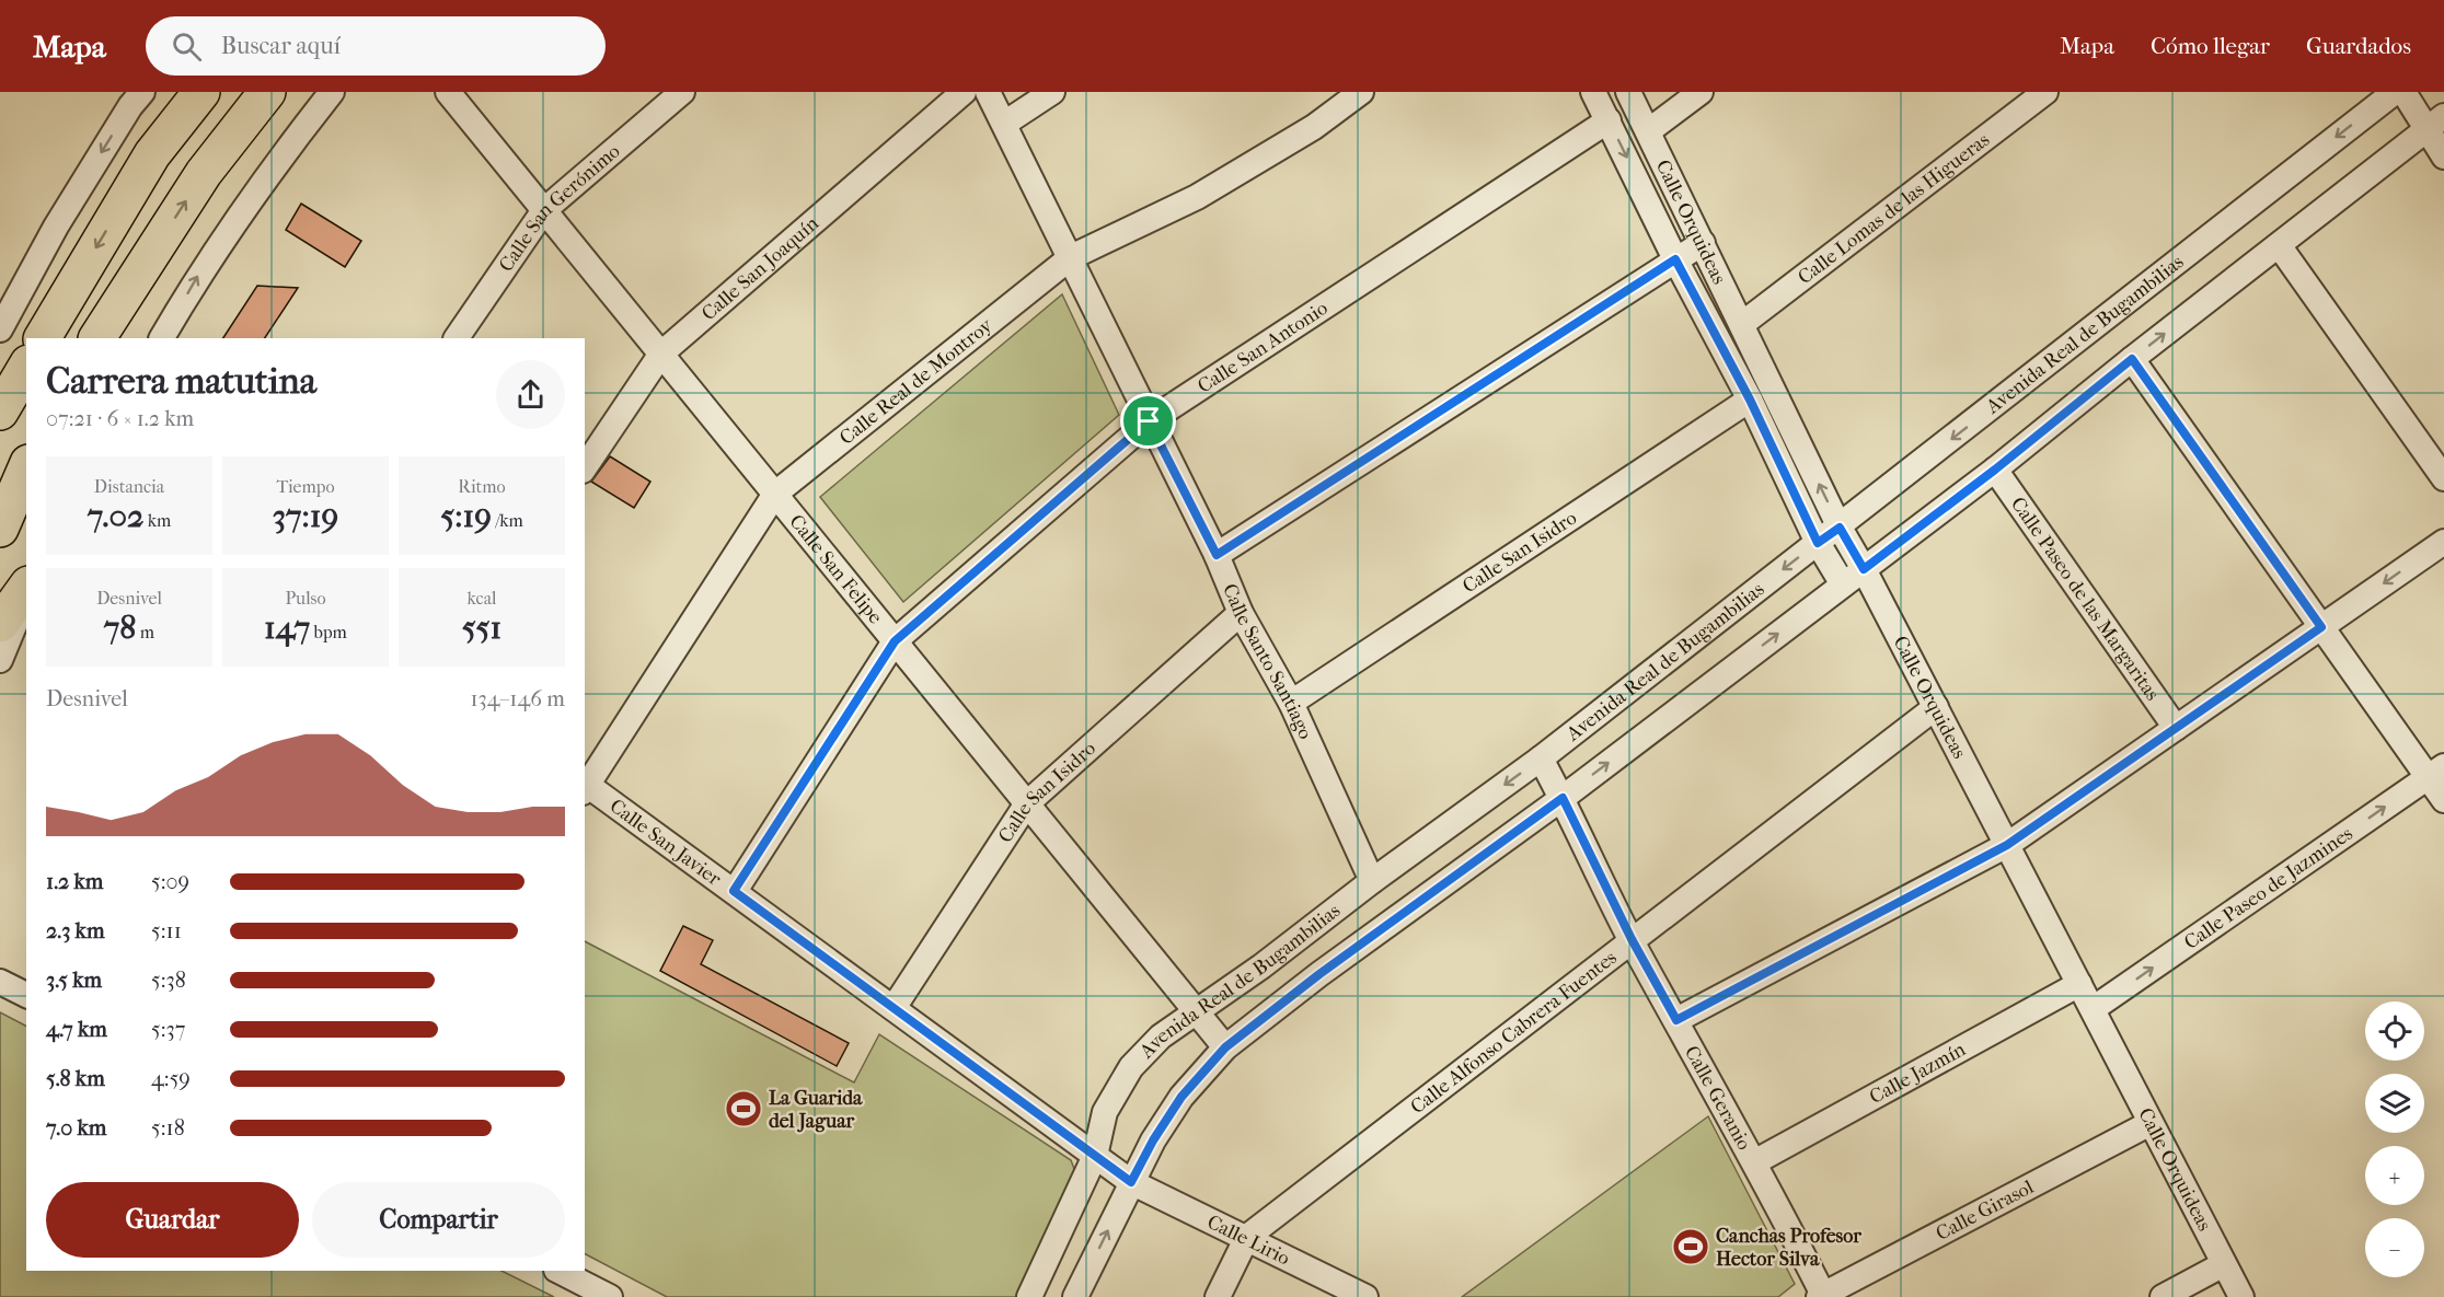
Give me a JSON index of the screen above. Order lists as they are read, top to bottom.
{
  "streets": {
    "street": [
      "Calle Lomas de las Higueras",
      "Calle San Gerónimo",
      "Calle Orquideas",
      "Calle San Joaquín",
      "Avenida Real de Bugambilias",
      "Calle San Antonio",
      "Calle Real de Montroy",
      "Calle San Isidro",
      "Calle San Felipe",
      "Calle Paseo de las Margaritas",
      "Calle Santo Santiago",
      "Calle San Javier",
      "Calle Paseo de Jazmines",
      "Calle Alfonso Cabrera Fuentes",
      "Calle Jazmín",
      "Calle Geranio",
      "Calle Girasol",
      "Calle Lirio"
    ]
  },
  "crossings": [
    ["Calle Lomas de las Higueras", "Calle Orquideas"],
    ["Calle San Gerónimo", "Calle San Felipe"],
    ["Calle Orquideas", "Avenida Real de Bugambilias"],
    ["Calle Orquideas", "Calle San Antonio"],
    ["Calle Orquideas", "Calle San Isidro"],
    ["Calle Orquideas", "Calle Paseo de Jazmines"],
    ["Calle Orquideas", "Calle Alfonso Cabrera Fuentes"],
    ["Calle Orquideas", "Calle Jazmín"],
    ["Calle Orquideas", "Calle Girasol"],
    ["Calle San Joaquín", "Calle San Felipe"],
    ["Avenida Real de Bugambilias", "Calle San Felipe"],
    ["Avenida Real de Bugambilias", "Calle Santo Santiago"],
    ["Avenida Real de Bugambilias", "Calle San Javier"],
    ["Avenida Real de Bugambilias", "Calle Geranio"],
    ["Calle San Antonio", "Calle San Felipe"],
    ["Calle San Antonio", "Calle Santo Santiago"],
    ["Calle San Antonio", "Calle San Javier"],
    ["Calle Real de Montroy", "Calle San Felipe"],
    ["Calle Real de Montroy", "Calle Santo Santiago"],
    ["Calle Real de Montroy", "Calle San Javier"],
    ["Calle San Isidro", "Calle San Felipe"],
    ["Calle San Isidro", "Calle Santo Santiago"],
    ["Calle San Isidro", "Calle San Javier"],
    ["Calle San Javier", "Calle Lirio"],
    ["Calle Alfonso Cabrera Fuentes", "Calle Geranio"],
    ["Calle Alfonso Cabrera Fuentes", "Calle Lirio"],
    ["Calle Jazmín", "Calle Geranio"],
    ["Calle Geranio", "Calle Girasol"]
  ],
  "places": {
    "sports": ["La Guarida del Jaguar", "Canchas Profesor Hector Silva"]
  },
  "page": {
    "header": "Mapa",
    "search": "Buscar aquí",
    "nav": ["Mapa", "Cómo llegar", "Guardados"],
    "heading": ["Carrera matutina", "07:21 · 6 × 1.2 km"],
    "stats": [
      ["Distancia", "7.02 km"],
      ["Tiempo", "37:19"],
      ["Ritmo", "5:19 /km"],
      ["Desnivel", "78 m"],
      ["Pulso", "147 bpm"],
      ["kcal", "551"]
    ],
    "chart": ["Desnivel", "134–146 m"],
    "list": [
      {
        "name": "1.2 km",
        "note": "5:09"
      },
      {
        "name": "2.3 km",
        "note": "5:11"
      },
      {
        "name": "3.5 km",
        "note": "5:38"
      },
      {
        "name": "4.7 km",
        "note": "5:37"
      },
      {
        "name": "5.8 km",
        "note": "4:59"
      },
      {
        "name": "7.0 km",
        "note": "5:18"
      }
    ],
    "map_buttons": ["+", "−"],
    "buttons": ["Guardar", "Compartir"]
  }
}
